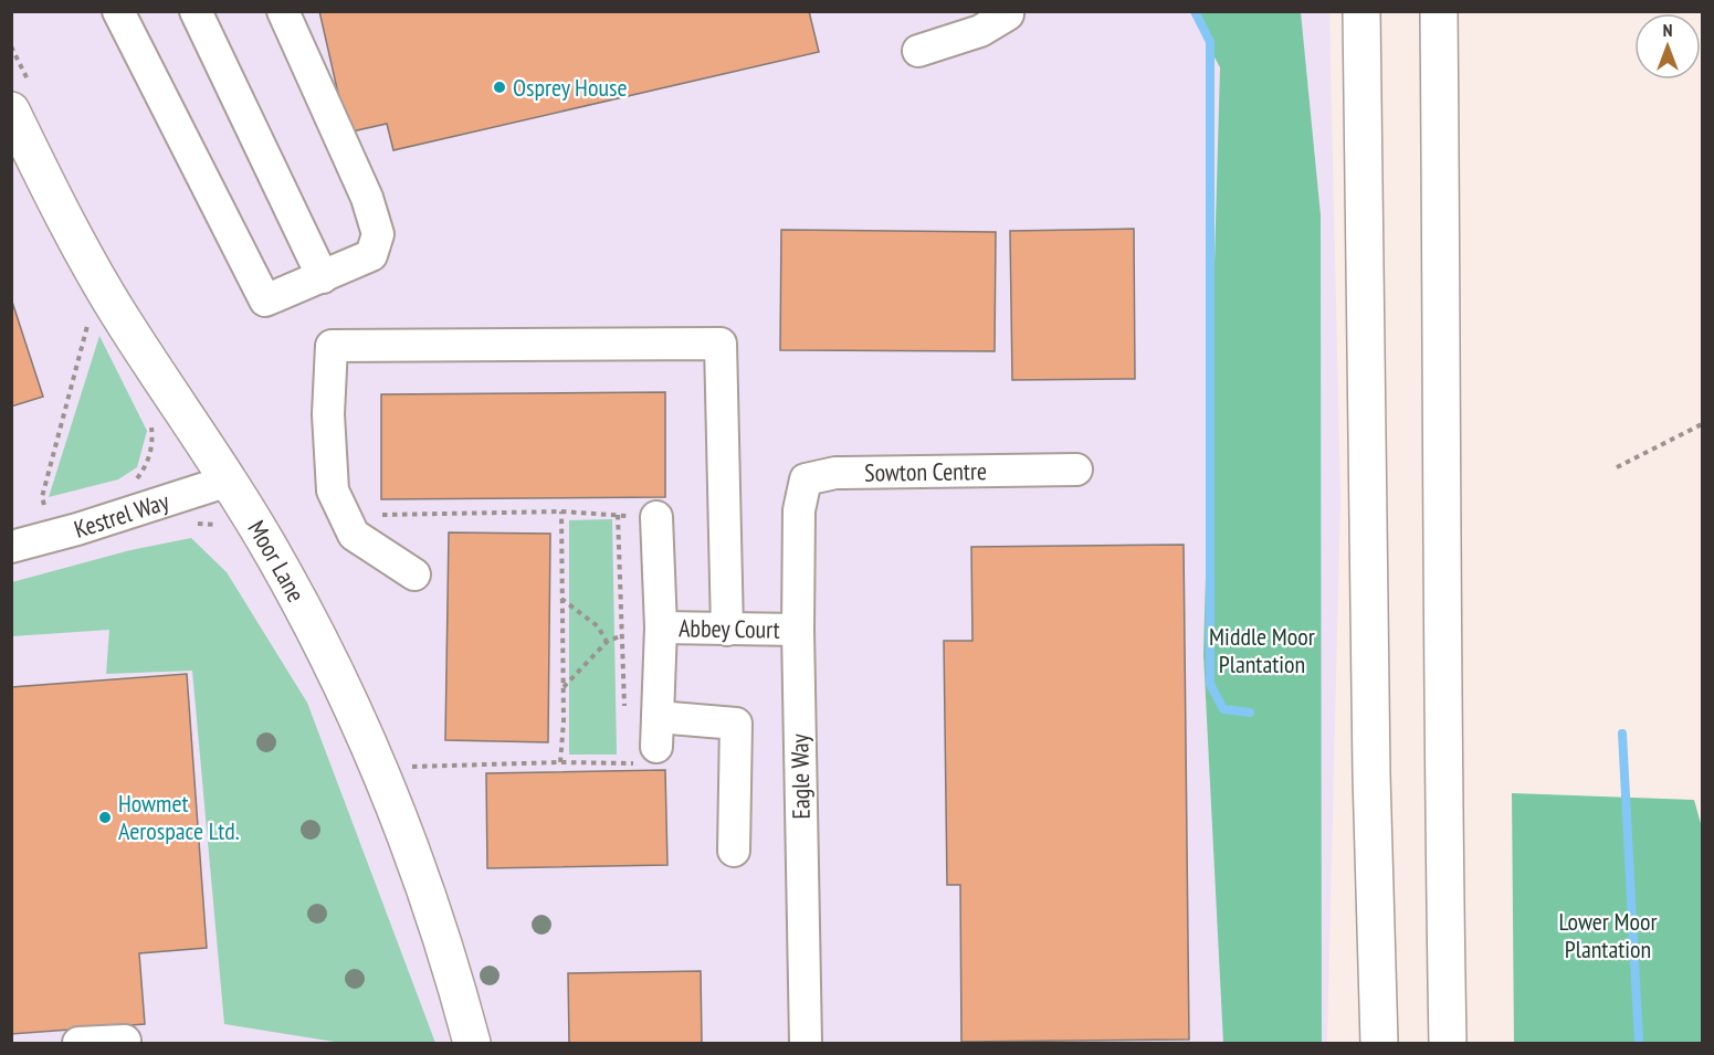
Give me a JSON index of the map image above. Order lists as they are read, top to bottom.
{
  "streets": {
    "main road": ["Moor Lane"],
    "street": [
      "Sowton Centre",
      "Kestrel Way",
      "Abbey Court",
      "Eagle Way"
    ]
  },
  "crossings": [
    ["Sowton Centre", "Eagle Way"],
    ["Kestrel Way", "Moor Lane"],
    ["Abbey Court", "Eagle Way"]
  ],
  "parks": ["Middle Moor Plantation", "Lower Moor Plantation"],
  "places": ["Osprey House", "Howmet Aerospace Ltd."],
  "north": "top"
}
